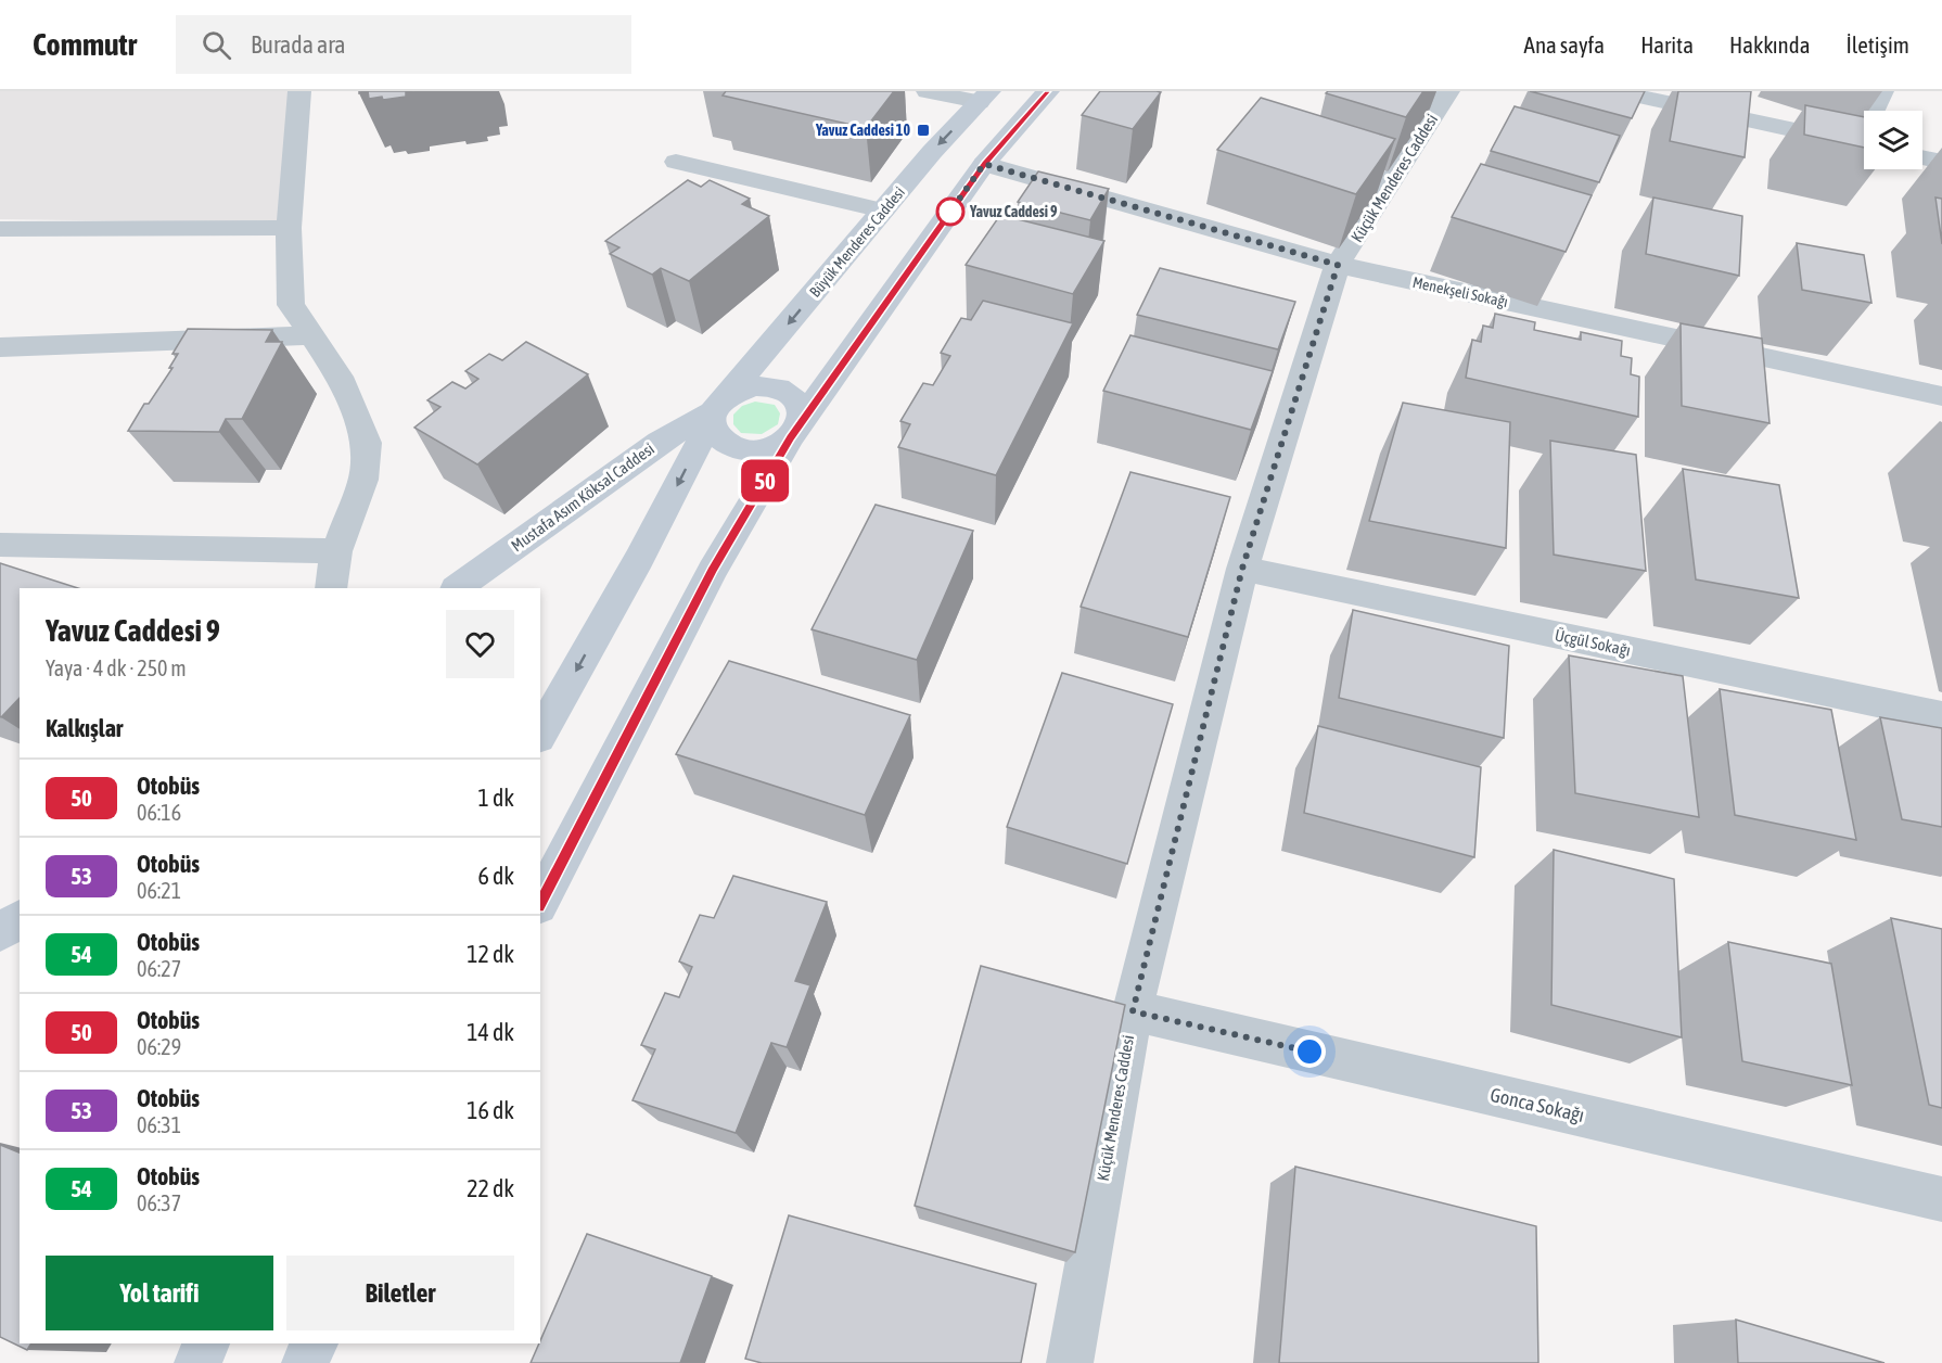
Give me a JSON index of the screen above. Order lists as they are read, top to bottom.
{
  "streets": {
    "street": [
      "Küçük Menderes Caddesi",
      "Büyük Menderes Caddesi",
      "Menekşeli Sokağı",
      "Mustafa Asım Köksal Caddesi",
      "Üçgül Sokağı",
      "Gonca Sokağı"
    ]
  },
  "crossings": [
    ["Küçük Menderes Caddesi", "Menekşeli Sokağı"],
    ["Küçük Menderes Caddesi", "Üçgül Sokağı"],
    ["Küçük Menderes Caddesi", "Gonca Sokağı"],
    ["Büyük Menderes Caddesi", "Mustafa Asım Köksal Caddesi"]
  ],
  "places": {
    "transit": ["Yavuz Caddesi 10"],
    "other": ["Yavuz Caddesi 9"]
  },
  "lines": ["bus line 50"],
  "page": {
    "header": "Commutr",
    "search": "Burada ara",
    "nav": [
      "Ana sayfa",
      "Harita",
      "Hakkında",
      "İletişim"
    ],
    "on_map": "50",
    "heading": [
      ["Yavuz Caddesi 9", "Yaya · 4 dk · 250 m"],
      "Kalkışlar"
    ],
    "list": [
      {
        "mark": "50",
        "name": "Otobüs",
        "note": "06:16",
        "value": "1 dk"
      },
      {
        "mark": "53",
        "name": "Otobüs",
        "note": "06:21",
        "value": "6 dk"
      },
      {
        "mark": "54",
        "name": "Otobüs",
        "note": "06:27",
        "value": "12 dk"
      },
      {
        "mark": "50",
        "name": "Otobüs",
        "note": "06:29",
        "value": "14 dk"
      },
      {
        "mark": "53",
        "name": "Otobüs",
        "note": "06:31",
        "value": "16 dk"
      },
      {
        "mark": "54",
        "name": "Otobüs",
        "note": "06:37",
        "value": "22 dk"
      }
    ],
    "buttons": ["Yol tarifi", "Biletler"]
  }
}
